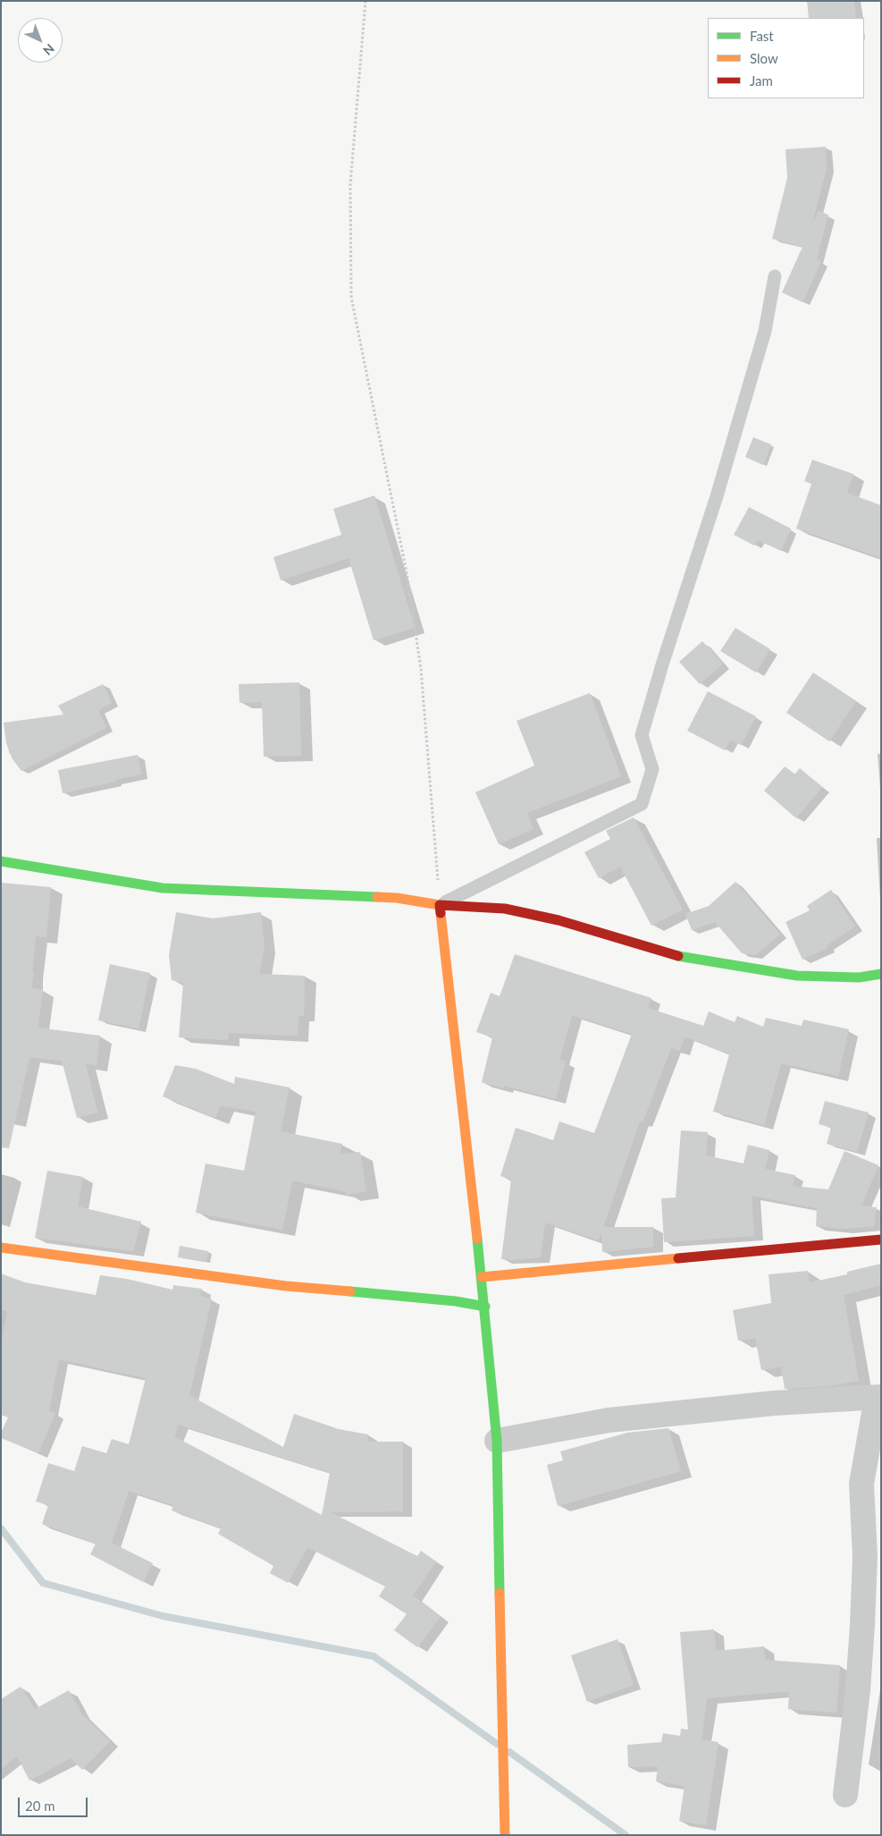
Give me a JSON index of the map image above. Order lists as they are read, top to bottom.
{
  "legend": ["Fast", "Slow", "Jam"],
  "scale_bar": "20 m",
  "north": "bottom right"
}
